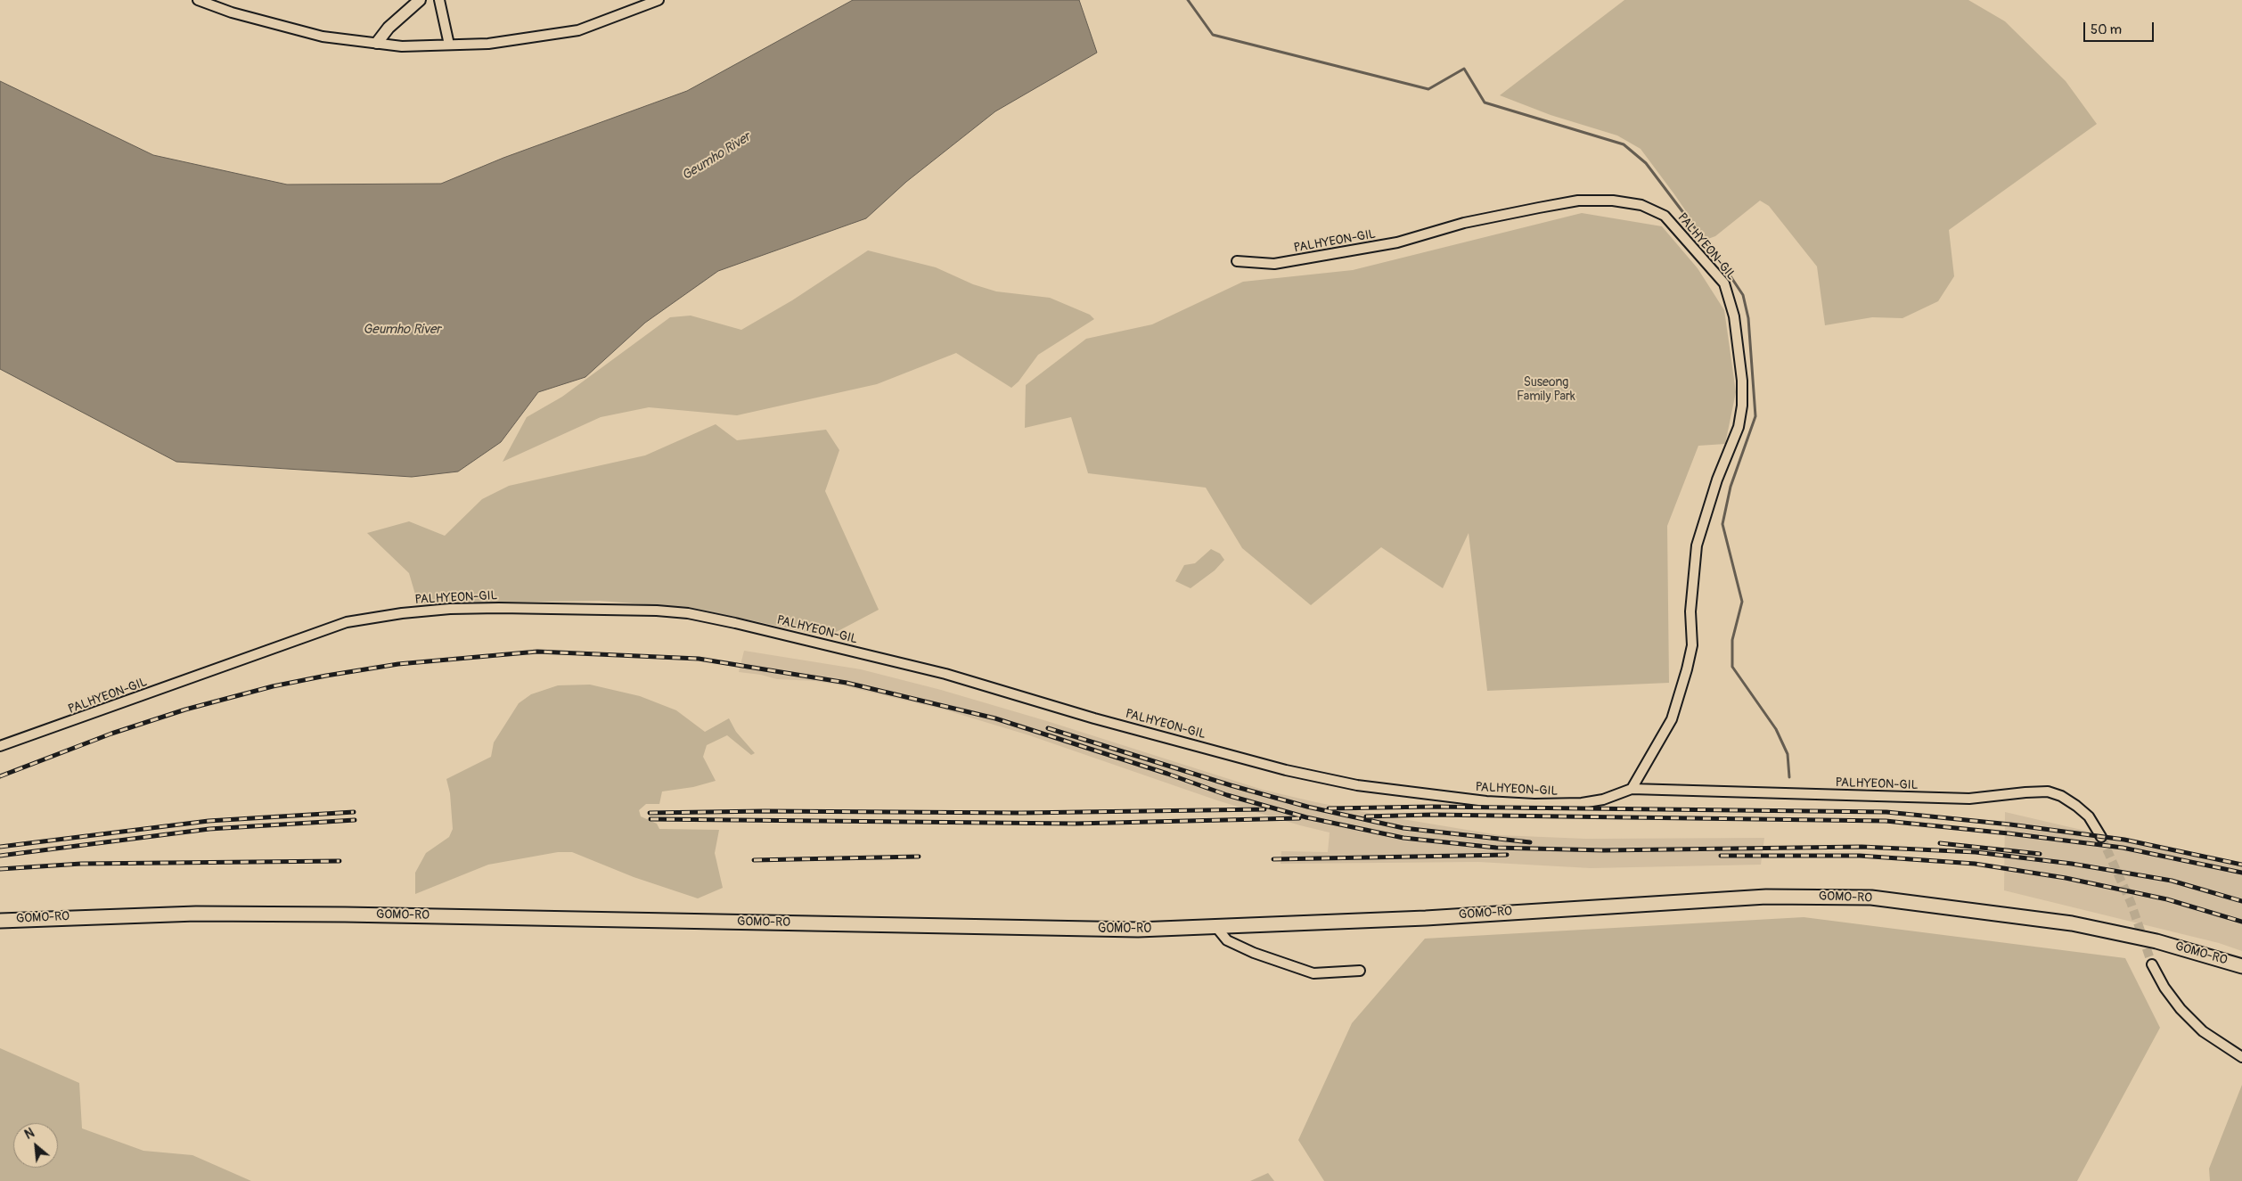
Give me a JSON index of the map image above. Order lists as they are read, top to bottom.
{
  "streets": {
    "main road": ["GOMO-RO"],
    "street": ["PALHYEON-GIL"]
  },
  "water": ["Geumho River"],
  "parks": ["Suseong Family Park"],
  "scale_bar": "50 m",
  "north": "top left"
}
